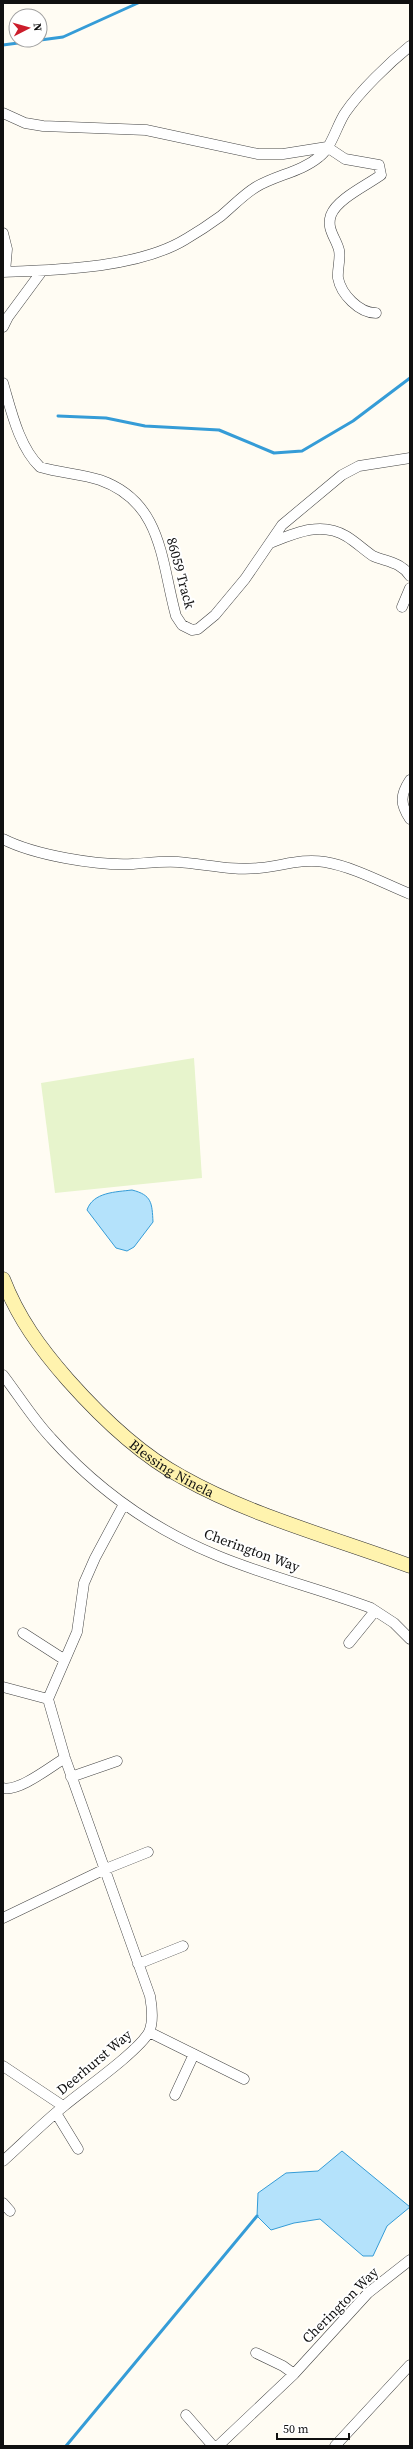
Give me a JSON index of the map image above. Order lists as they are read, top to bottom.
{
  "streets": {
    "street": [
      "86059 Track",
      "Blessing Ninela",
      "Cherington Way",
      "Deerhurst Way"
    ]
  },
  "scale_bar": "50 m",
  "north": "right"
}
